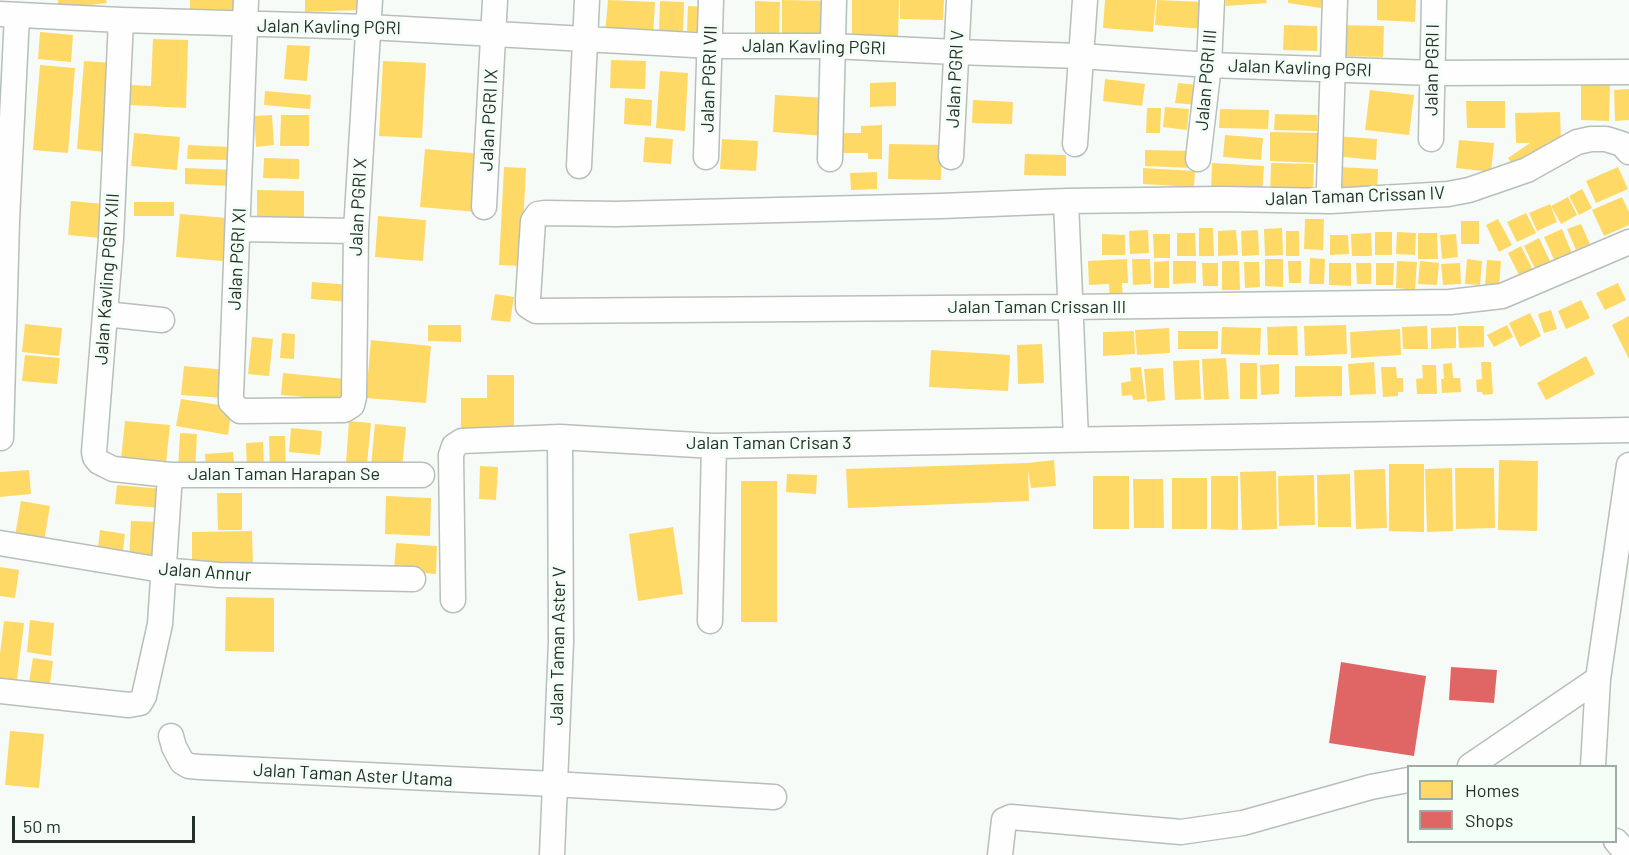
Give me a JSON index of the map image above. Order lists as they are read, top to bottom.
{
  "streets": {
    "street": [
      "Jalan Kavling PGRI",
      "Jalan PGRI I",
      "Jalan PGRI VII",
      "Jalan PGRI V",
      "Jalan PGRI III",
      "Jalan PGRI IX",
      "Jalan Taman Crissan IV",
      "Jalan PGRI X",
      "Jalan PGRI XI",
      "Jalan Kavling PGRI XIII",
      "Jalan Taman Crissan III",
      "Jalan Taman Crisan 3",
      "Jalan Taman Harapan Se",
      "Jalan Annur",
      "Jalan Taman Aster V",
      "Jalan Taman Aster Utama"
    ]
  },
  "crossings": [
    ["Jalan Kavling PGRI", "Jalan PGRI I"],
    ["Jalan Kavling PGRI", "Jalan PGRI VII"],
    ["Jalan Kavling PGRI", "Jalan PGRI V"],
    ["Jalan Kavling PGRI", "Jalan PGRI III"],
    ["Jalan Kavling PGRI", "Jalan PGRI IX"],
    ["Jalan Kavling PGRI", "Jalan PGRI X"],
    ["Jalan Kavling PGRI", "Jalan PGRI XI"],
    ["Jalan Kavling PGRI", "Jalan Kavling PGRI XIII"],
    ["Jalan Taman Crissan IV", "Jalan Taman Crissan III"],
    ["Jalan PGRI X", "Jalan PGRI XI"],
    ["Jalan Kavling PGRI XIII", "Jalan Taman Harapan Se"],
    ["Jalan Taman Crisan 3", "Jalan Taman Aster V"],
    ["Jalan Taman Harapan Se", "Jalan Annur"],
    ["Jalan Taman Aster V", "Jalan Taman Aster Utama"]
  ],
  "legend": ["Homes", "Shops"],
  "scale_bar": "50 m"
}
